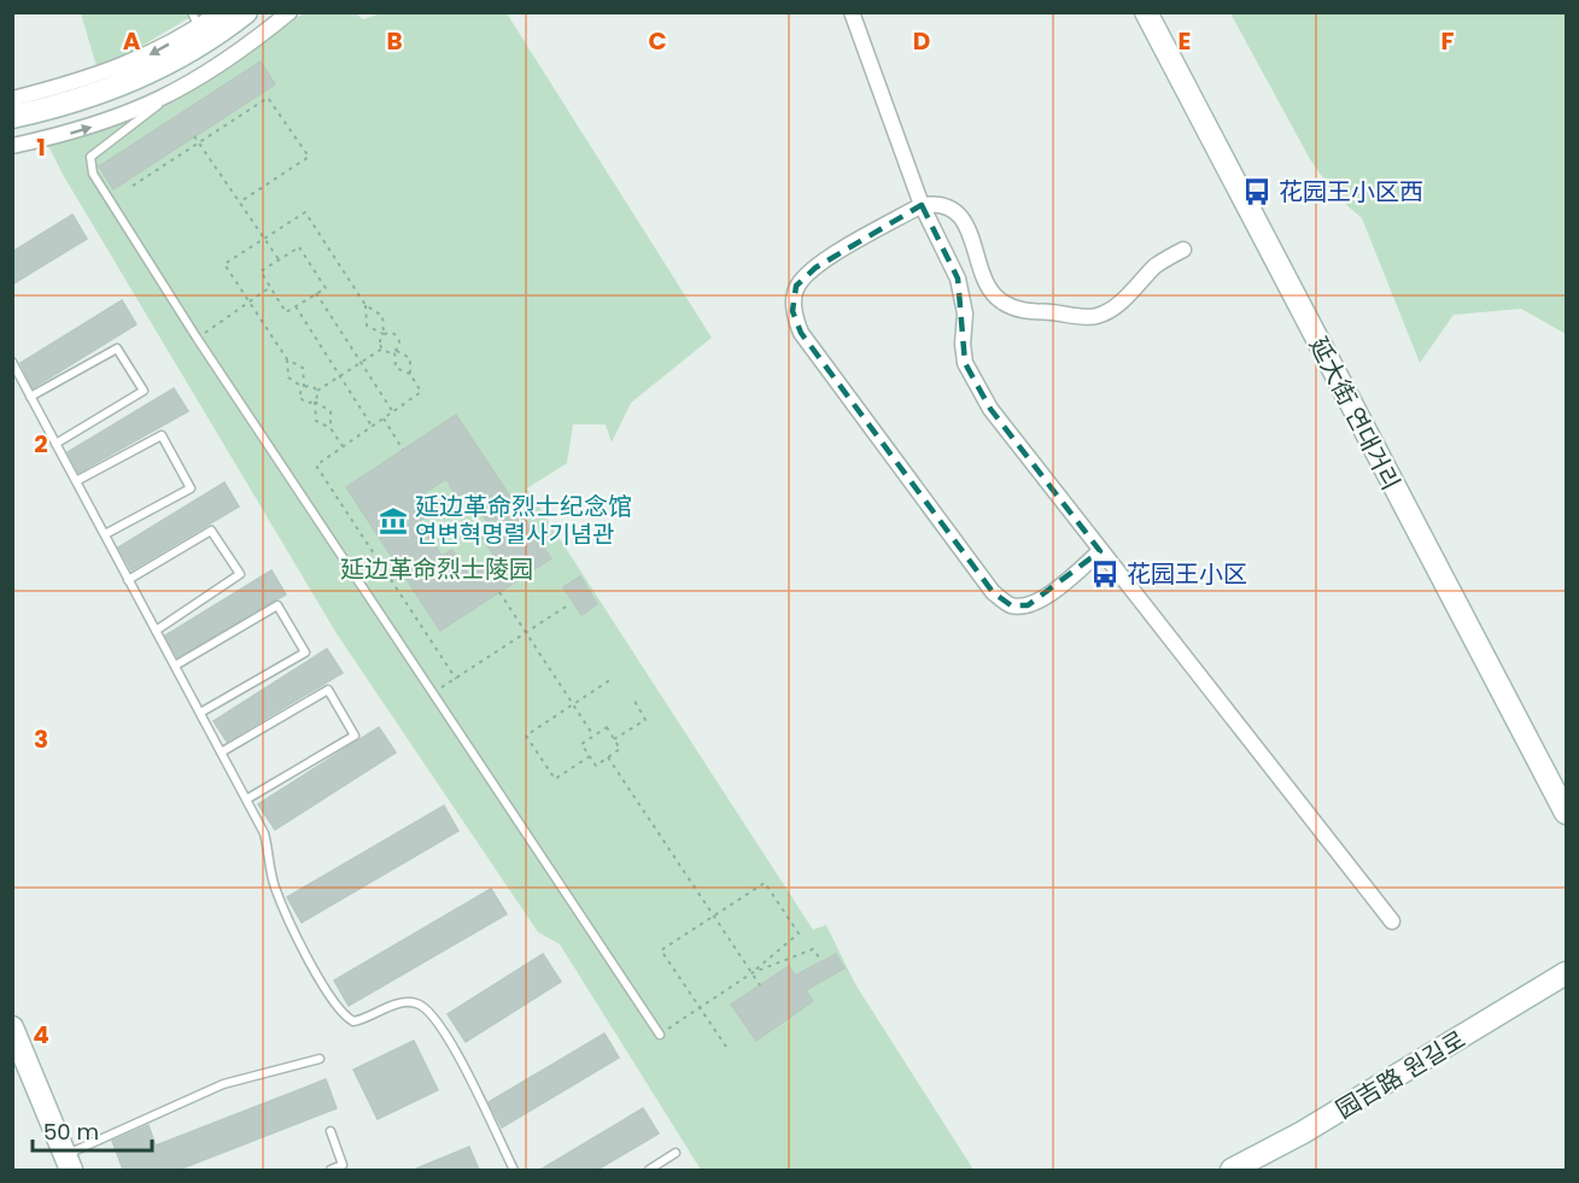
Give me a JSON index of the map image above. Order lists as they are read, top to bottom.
{
  "streets": {
    "main road": ["延大街 연대거리", "园吉路 원길로"]
  },
  "parks": ["延边革命烈士陵园"],
  "places": {
    "bus stop": ["花园王小区西", "花园王小区"],
    "museum": ["延边革命烈士纪念馆 연변혁명렬사기념관"]
  },
  "scale_bar": "50 m",
  "grid": {
    "columns": [
      "A",
      "B",
      "C",
      "D",
      "E",
      "F"
    ],
    "rows": [
      "1",
      "2",
      "3",
      "4"
    ]
  }
}
